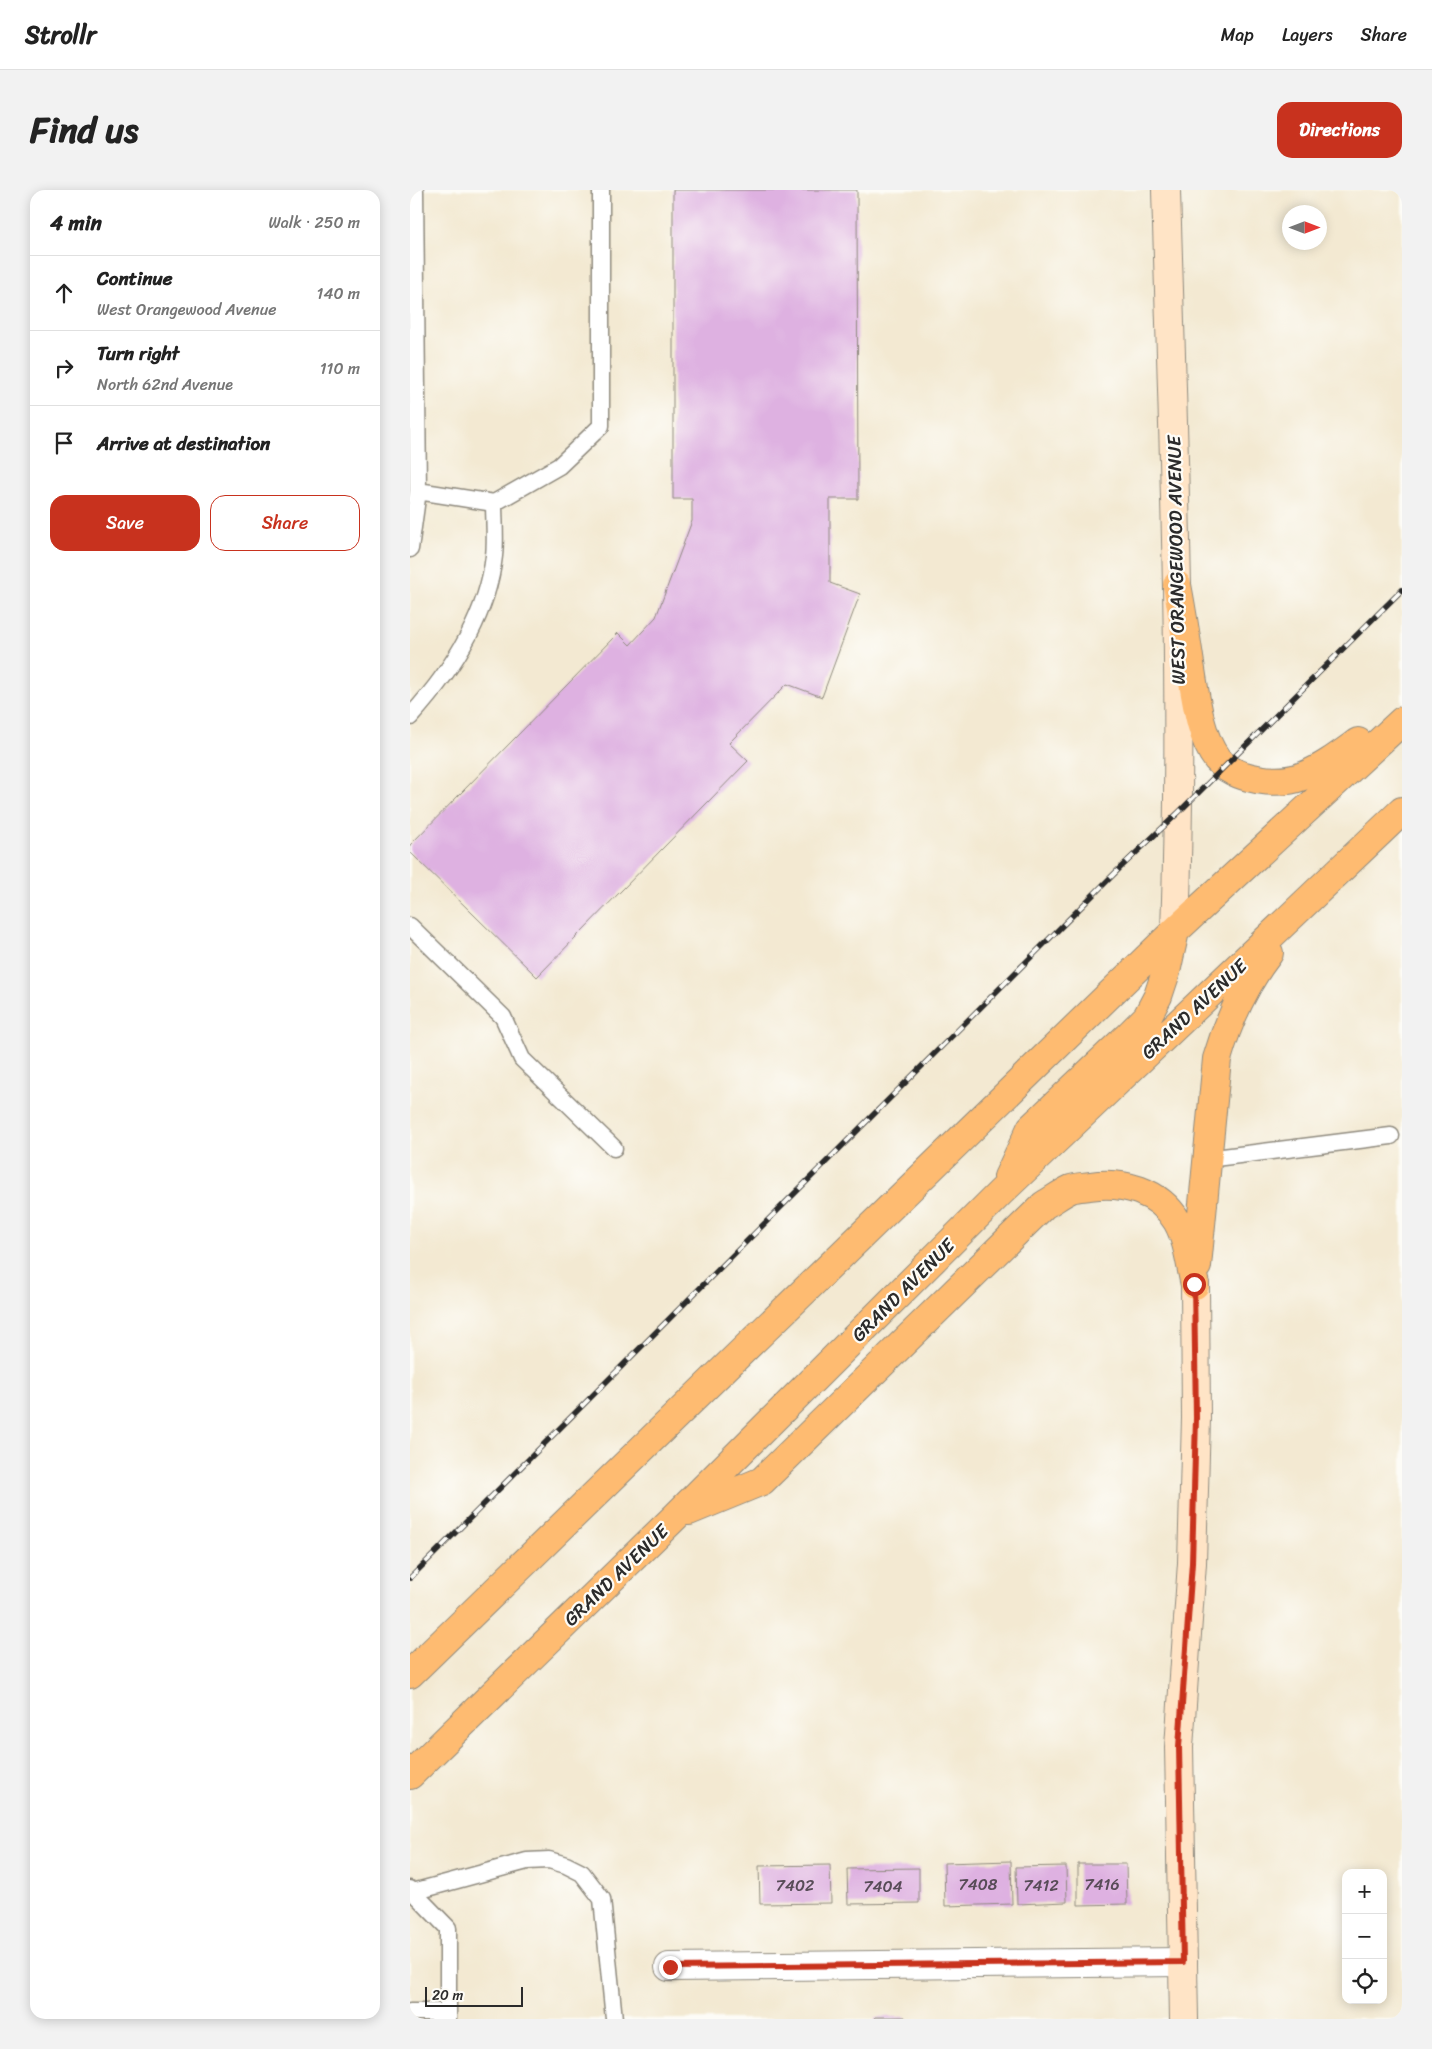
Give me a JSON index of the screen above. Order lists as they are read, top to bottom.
{
  "streets": {
    "highway": ["GRAND AVENUE"],
    "street": ["WEST ORANGEWOOD AVENUE"]
  },
  "house_numbers": [
    "7408",
    "7416",
    "7402",
    "7412",
    "7404"
  ],
  "scale_bar": "20 m",
  "north": "right",
  "page": {
    "header": "Strollr",
    "nav": ["Map", "Layers", "Share"],
    "title": "Find us",
    "buttons": [
      "Directions",
      ["Save", "Share"]
    ],
    "heading": ["4 min", "Walk · 250 m"],
    "list": [
      ["Continue", "West Orangewood Avenue", "140 m"],
      ["Turn right", "North 62nd Avenue", "110 m"],
      "Arrive at destination"
    ],
    "map_buttons": ["+", "−"],
    "scale": "20 m"
  }
}
